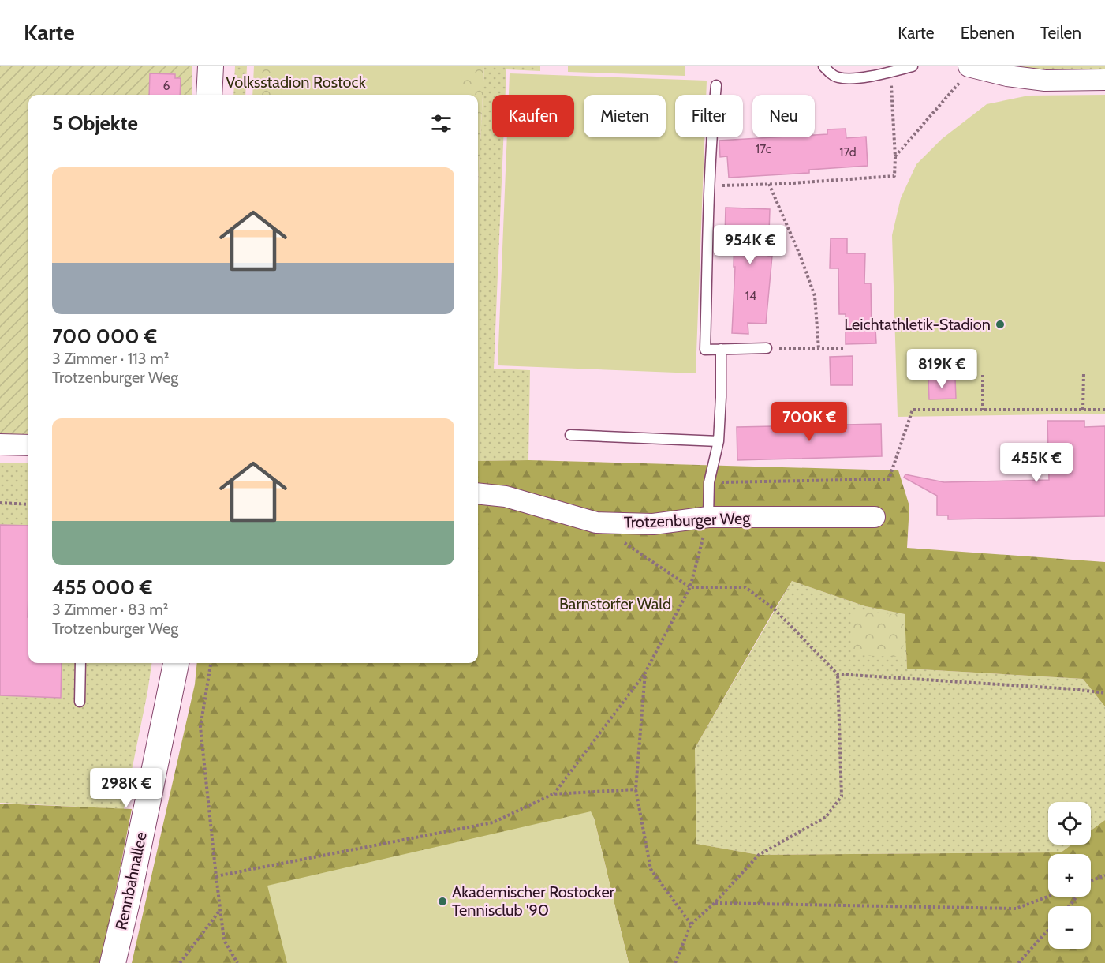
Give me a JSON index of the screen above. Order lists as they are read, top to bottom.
{
  "streets": {
    "street": ["Trotzenburger Weg", "Rennbahnallee"]
  },
  "parks": ["Volksstadion Rostock", "Barnstorfer Wald"],
  "places": ["Leichtathletik-Stadion", "Akademischer Rostocker Tennisclub '90"],
  "house_numbers": [
    "6",
    "17c",
    "17d",
    "14"
  ],
  "page": {
    "header": "Karte",
    "nav": ["Karte", "Ebenen", "Teilen"],
    "chip": [
      "Kaufen",
      "Mieten",
      "Filter",
      "Neu"
    ],
    "heading": "5 Objekte",
    "list": [
      {
        "name": "700 000 €",
        "note": "3 Zimmer · 113 m² · Trotzenburger Weg"
      },
      {
        "name": "455 000 €",
        "note": "3 Zimmer · 83 m² · Trotzenburger Weg"
      }
    ],
    "price": [
      "954K €",
      "819K €",
      "700K €",
      "455K €",
      "298K €"
    ],
    "map_buttons": ["+", "−"]
  }
}
